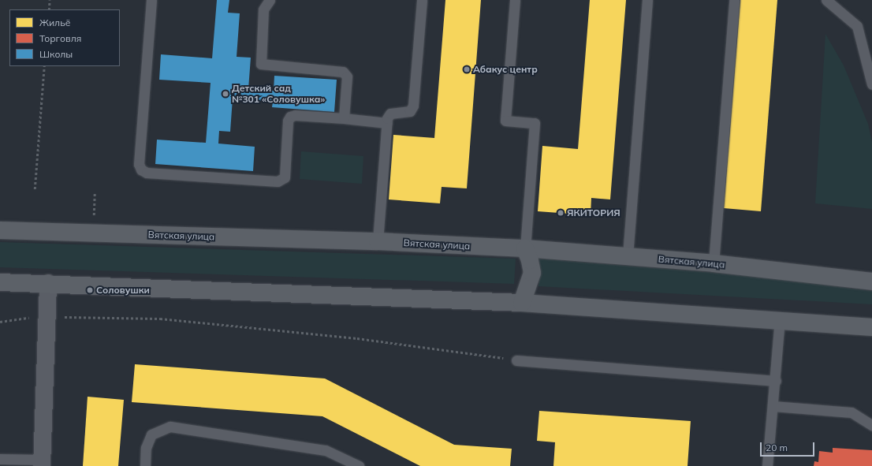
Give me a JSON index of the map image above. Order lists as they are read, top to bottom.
{
  "streets": {
    "main road": ["Вятская улица"]
  },
  "places": [
    "Абакус центр",
    "Детский сад №301 «Соловушка»",
    "ЯКИТОРИЯ",
    "Соловушки"
  ],
  "legend": ["Жильё", "Торговля", "Школы"],
  "scale_bar": "20 m"
}
